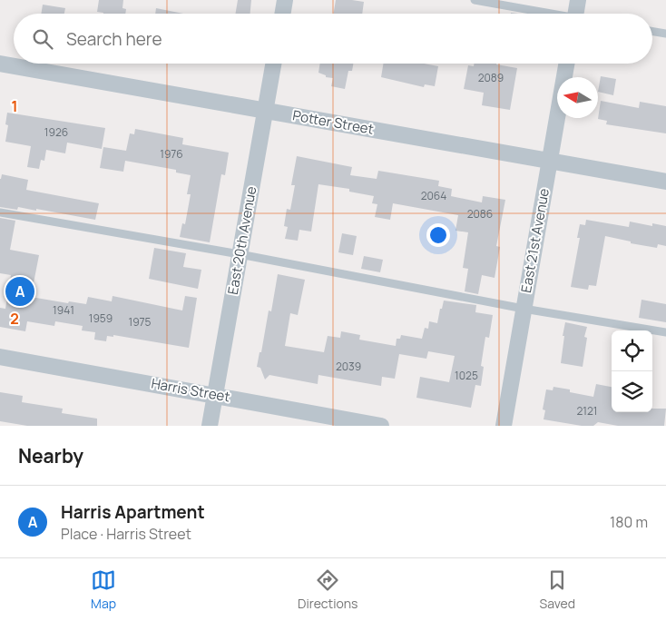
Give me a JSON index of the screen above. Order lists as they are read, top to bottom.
{
  "streets": {
    "street": [
      "Potter Street",
      "East 20th Avenue",
      "East 21st Avenue",
      "Harris Street"
    ]
  },
  "crossings": [
    ["Potter Street", "East 20th Avenue"],
    ["Potter Street", "East 21st Avenue"],
    ["East 20th Avenue", "Harris Street"]
  ],
  "house_numbers": [
    "2089",
    "1926",
    "1976",
    "2064",
    "2086",
    "1941",
    "1959",
    "1975",
    "2039",
    "1025",
    "2121"
  ],
  "north": "left",
  "page": {
    "search": "Search here",
    "pins": "A",
    "heading": "Nearby",
    "list": [
      {
        "mark": "A",
        "name": "Harris Apartment",
        "note": "Place · Harris Street",
        "value": "180 m"
      }
    ],
    "nav": ["Map", "Directions", "Saved"]
  },
  "grid": {
    "rows": ["1", "2"]
  }
}
